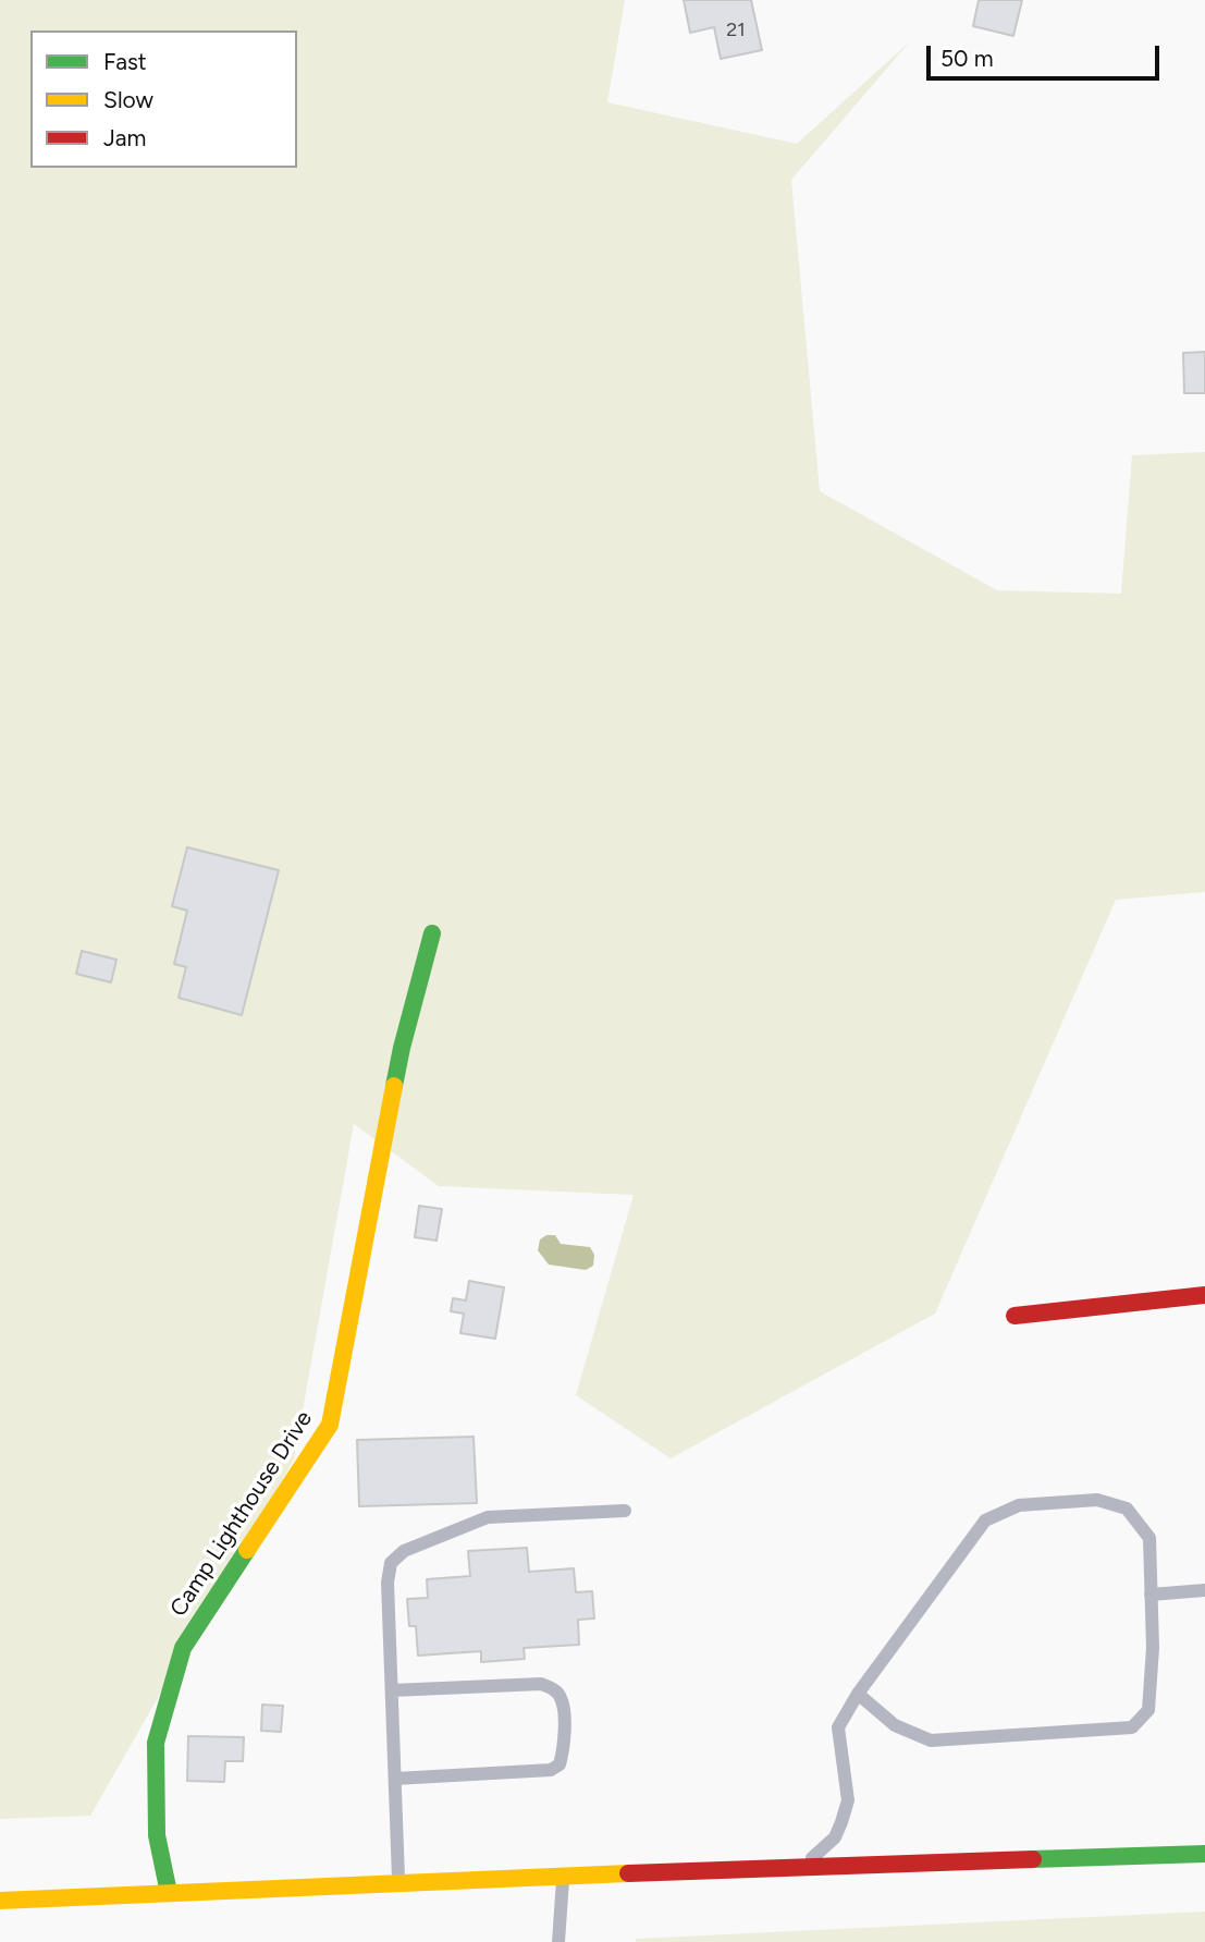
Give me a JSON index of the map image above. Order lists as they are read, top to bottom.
{
  "streets": {
    "main road": ["Camp Lighthouse Drive"]
  },
  "house_numbers": ["21"],
  "legend": ["Fast", "Slow", "Jam"],
  "scale_bar": "50 m"
}
